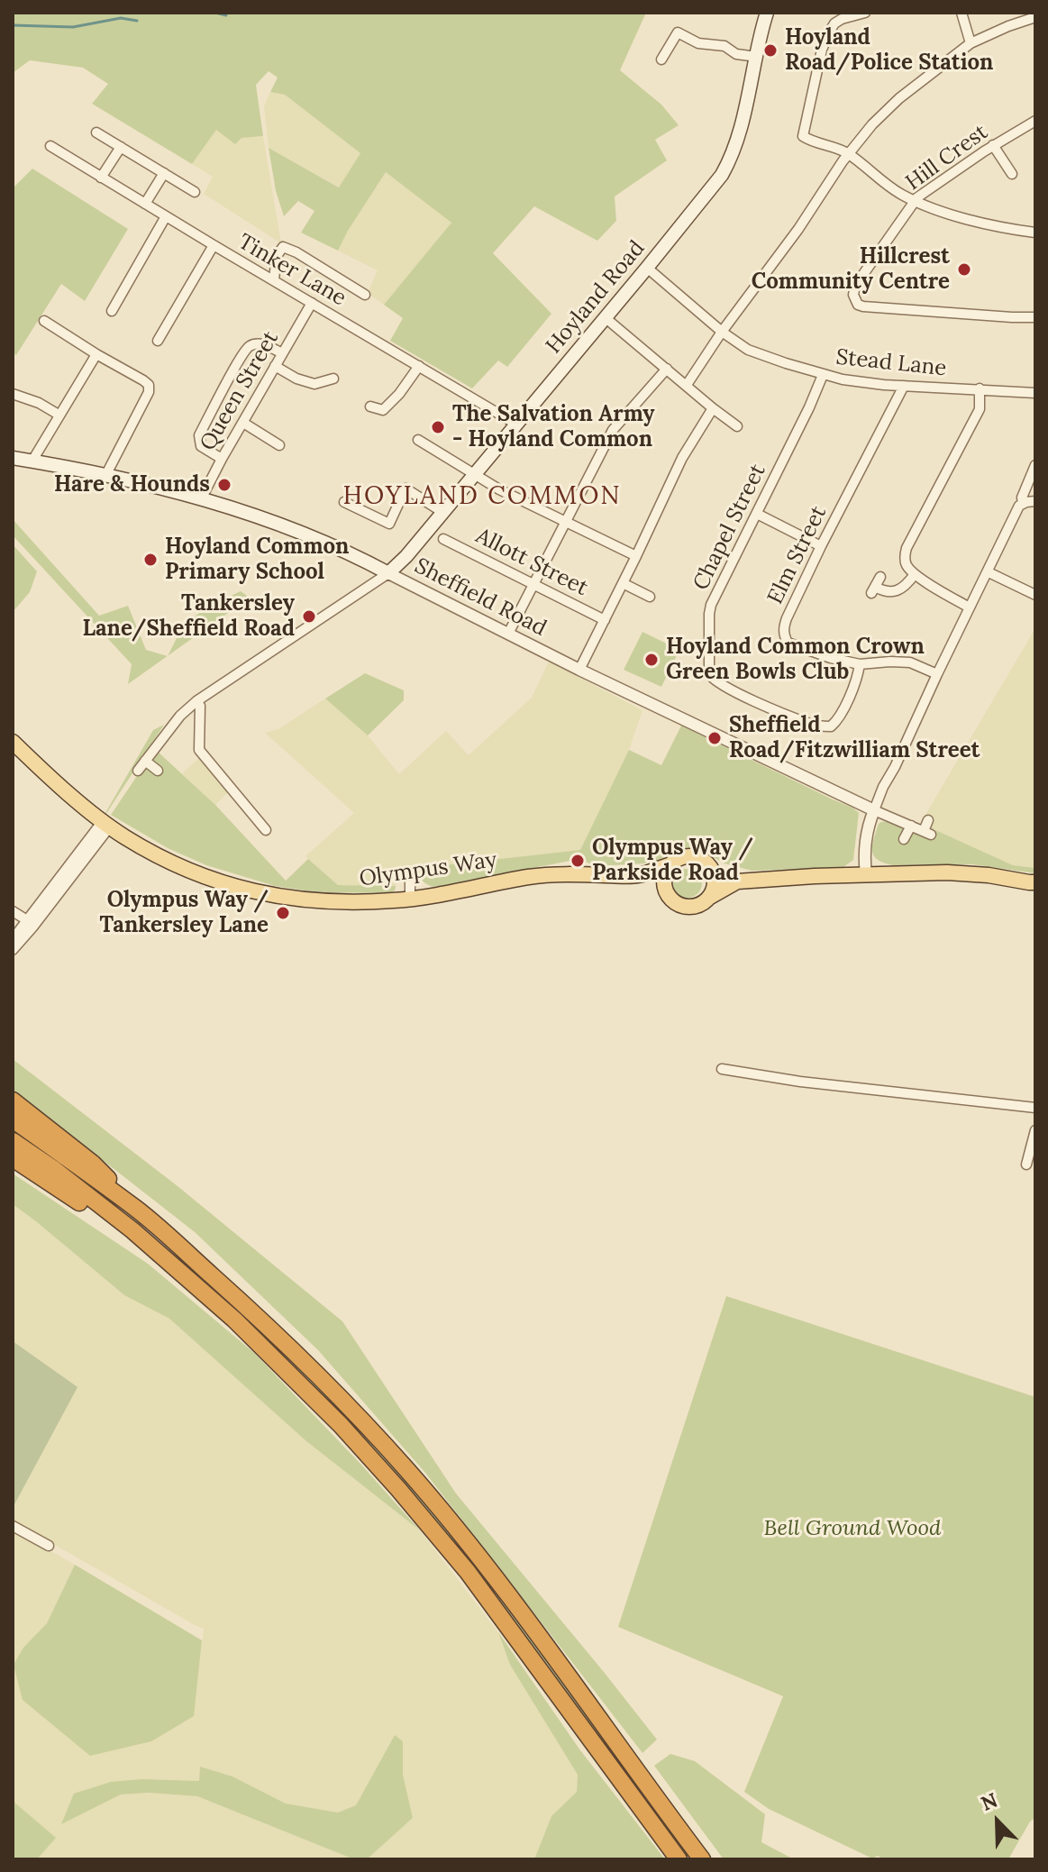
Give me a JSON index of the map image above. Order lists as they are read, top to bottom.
{
  "streets": {
    "main road": ["Hoyland Road", "Sheffield Road", "Olympus Way"],
    "street": [
      "Hill Crest",
      "Tinker Lane",
      "Stead Lane",
      "Queen Street",
      "Chapel Street",
      "Elm Street",
      "Allott Street"
    ]
  },
  "crossings": [
    ["Tinker Lane", "Hoyland Road"],
    ["Tinker Lane", "Queen Street"],
    ["Hoyland Road", "Stead Lane"],
    ["Hoyland Road", "Sheffield Road"],
    ["Stead Lane", "Chapel Street"],
    ["Stead Lane", "Elm Street"],
    ["Queen Street", "Sheffield Road"],
    ["Chapel Street", "Elm Street"]
  ],
  "districts": ["HOYLAND COMMON"],
  "parks": ["Bell Ground Wood"],
  "places": [
    "Hoyland Road/Police Station",
    "Hillcrest Community Centre",
    "The Salvation Army - Hoyland Common",
    "Hare & Hounds",
    "Hoyland Common Primary School",
    "Tankersley Lane/Sheffield Road",
    "Hoyland Common Crown Green Bowls Club",
    "Sheffield Road/Fitzwilliam Street",
    "Olympus Way / Parkside Road",
    "Olympus Way / Tankersley Lane"
  ],
  "north": "top left"
}
